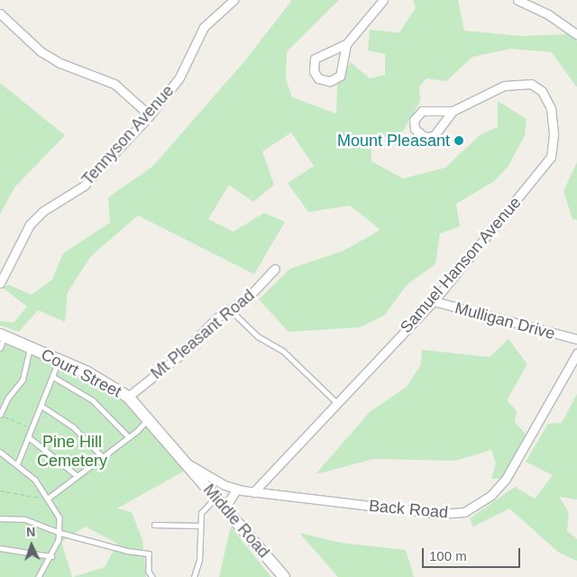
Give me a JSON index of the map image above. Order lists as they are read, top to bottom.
{
  "streets": {
    "street": [
      "Tennyson Avenue",
      "Samuel Hanson Avenue",
      "Mulligan Drive",
      "Mt Pleasant Road",
      "Court Street",
      "Back Road",
      "Middle Road"
    ]
  },
  "crossings": [
    ["Samuel Hanson Avenue", "Mulligan Drive"],
    ["Samuel Hanson Avenue", "Back Road"],
    ["Mt Pleasant Road", "Court Street"],
    ["Court Street", "Back Road"],
    ["Court Street", "Middle Road"],
    ["Back Road", "Middle Road"]
  ],
  "parks": ["Pine Hill Cemetery"],
  "places": ["Mount Pleasant"],
  "scale_bar": "100 m",
  "north": "top"
}
